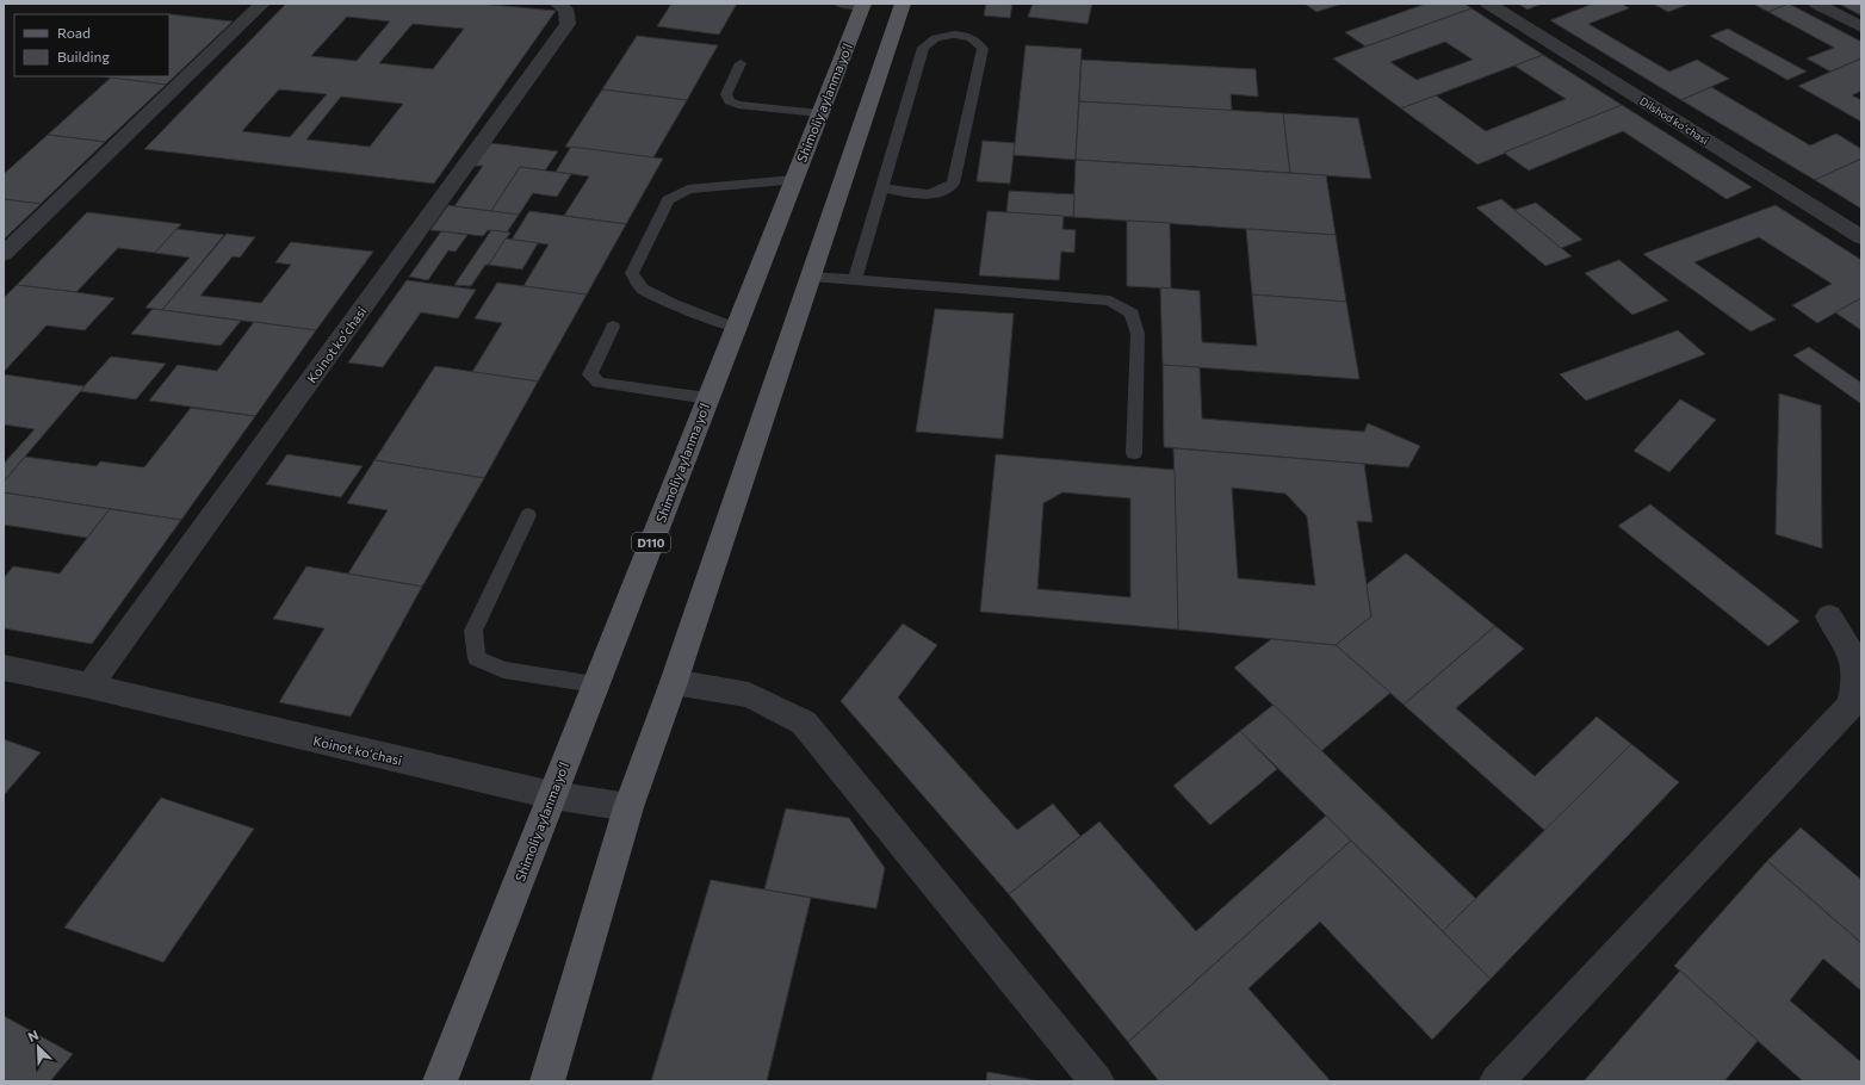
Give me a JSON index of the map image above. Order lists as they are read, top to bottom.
{
  "streets": {
    "main road": ["Shimoliy aylanma yoʻl", "D110"],
    "street": ["Dilshod koʻchasi", "Koinot koʻchasi"]
  },
  "crossings": [
    ["Shimoliy aylanma yoʻl", "Koinot koʻchasi"]
  ],
  "legend": ["Road", "Building"],
  "north": "top left"
}
